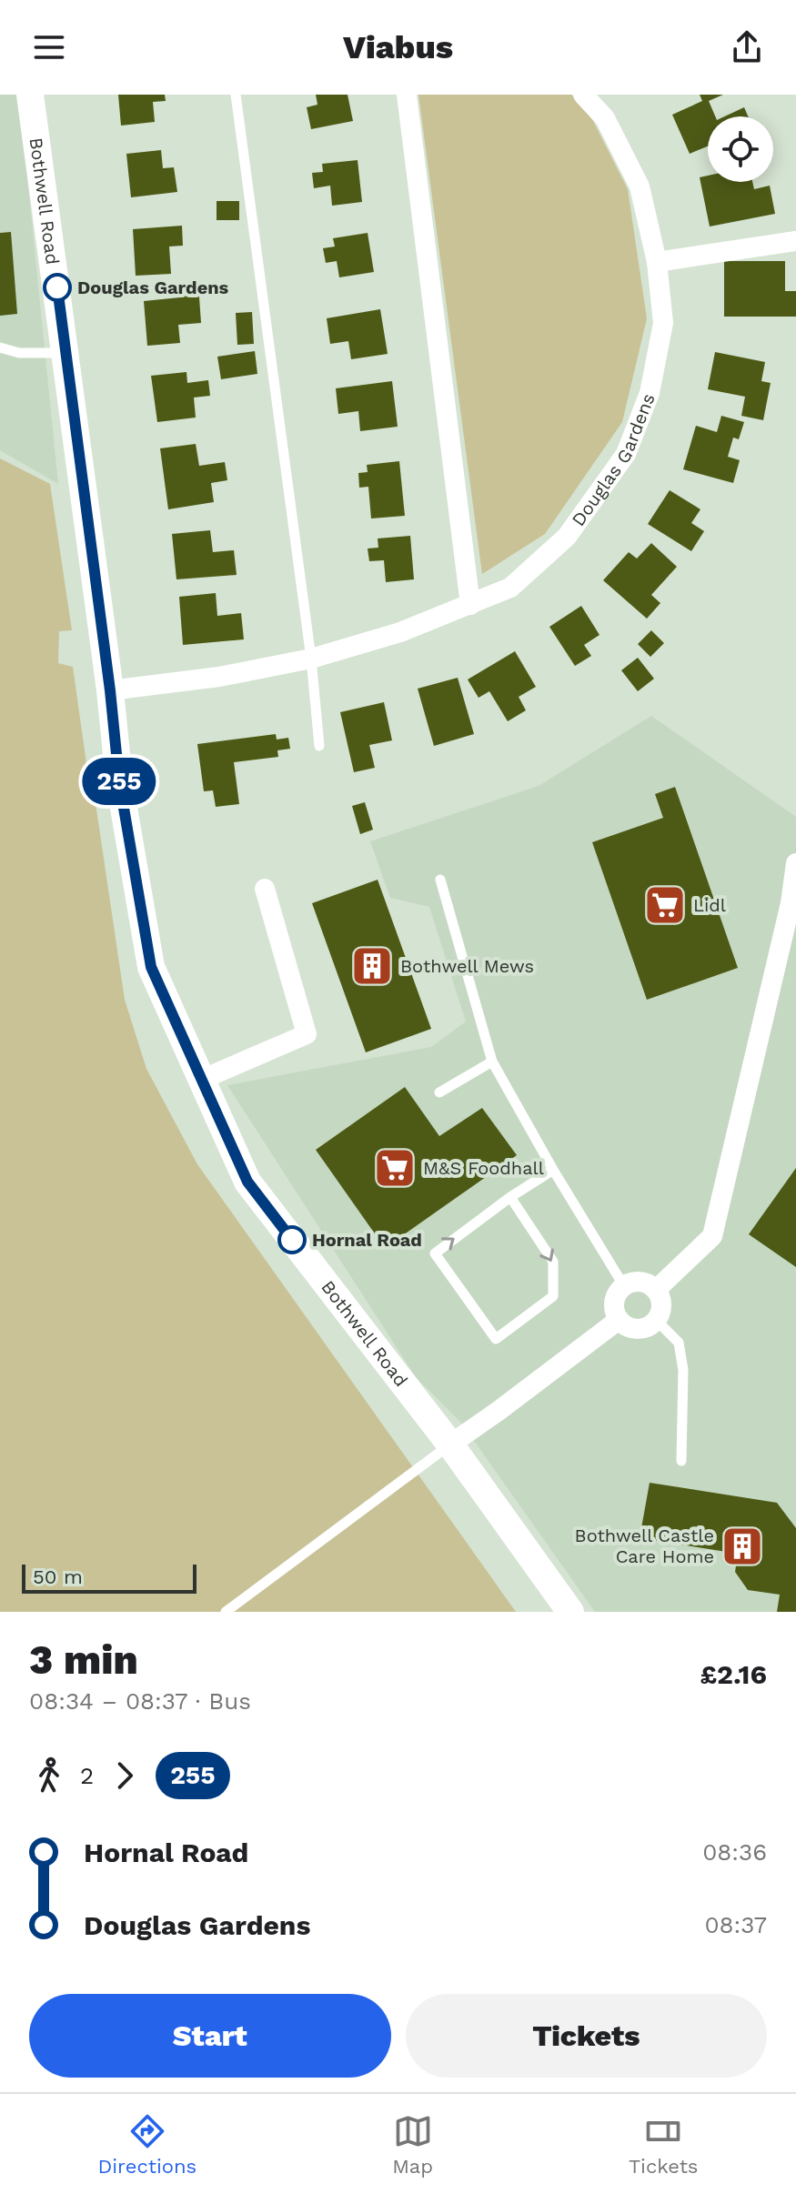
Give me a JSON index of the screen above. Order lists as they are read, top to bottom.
{
  "streets": {
    "main road": ["Bothwell Road"],
    "street": ["Douglas Gardens"]
  },
  "crossings": [
    ["Bothwell Road", "Douglas Gardens"]
  ],
  "places": {
    "other": ["Douglas Gardens", "Hornal Road"],
    "supermarket": ["Lidl", "M&S Foodhall"],
    "building": ["Bothwell Mews", "Bothwell Castle Care Home"]
  },
  "lines": ["bus line 255"],
  "scale_bar": "50 m",
  "page": {
    "header": "Viabus",
    "on_map": "255",
    "scale": "50 m",
    "heading": ["3 min", "08:34 – 08:37 · Bus", "£2.16"],
    "legs": ["2", "255"],
    "list": [
      {
        "name": "Hornal Road",
        "value": "08:36"
      },
      {
        "name": "Douglas Gardens",
        "value": "08:37"
      }
    ],
    "buttons": ["Start", "Tickets"],
    "tabs": ["Directions", "Map", "Tickets"]
  }
}
